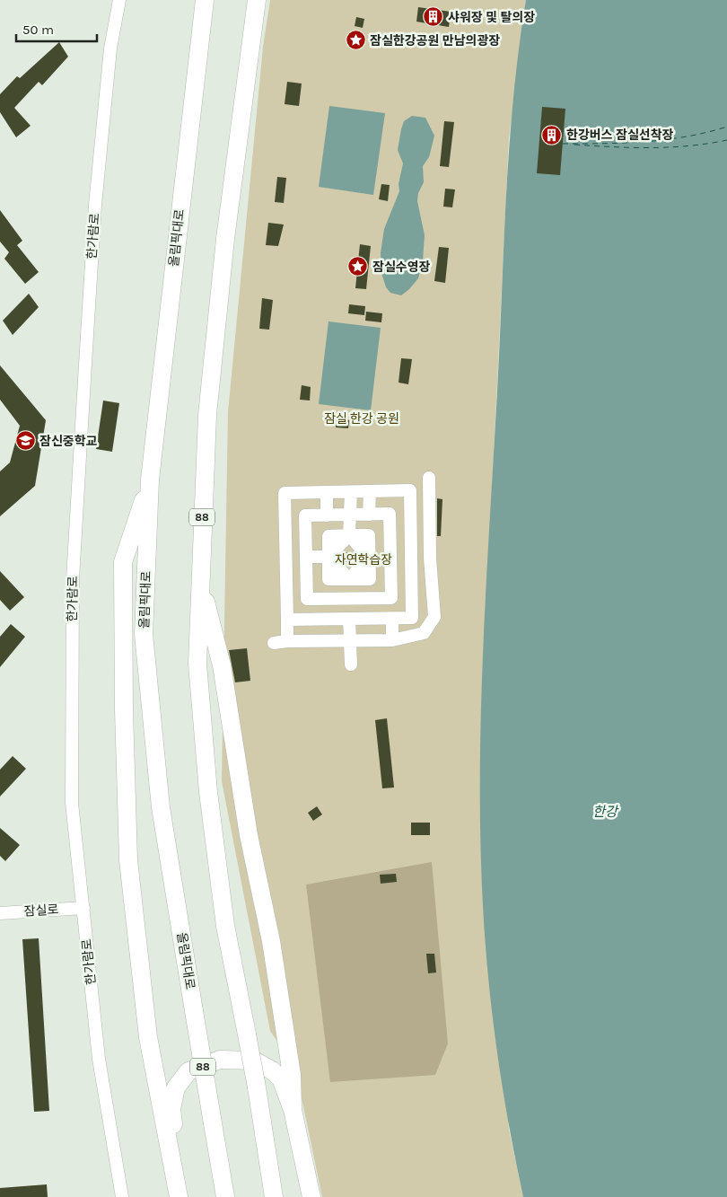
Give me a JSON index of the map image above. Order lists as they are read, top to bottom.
{
  "streets": {
    "highway": ["올림픽대로", "88"],
    "street": ["한가람로", "잠실로"]
  },
  "crossings": [
    ["한가람로", "잠실로"]
  ],
  "water": ["한강"],
  "parks": ["잠실 한강 공원", "자연학습장"],
  "places": {
    "building": ["샤워장 및 탈의장", "한강버스 잠실선착장"],
    "place": ["잠실한강공원 만남의광장", "잠실수영장"],
    "school or university": ["잠신중학교"]
  },
  "scale_bar": "50 m"
}
